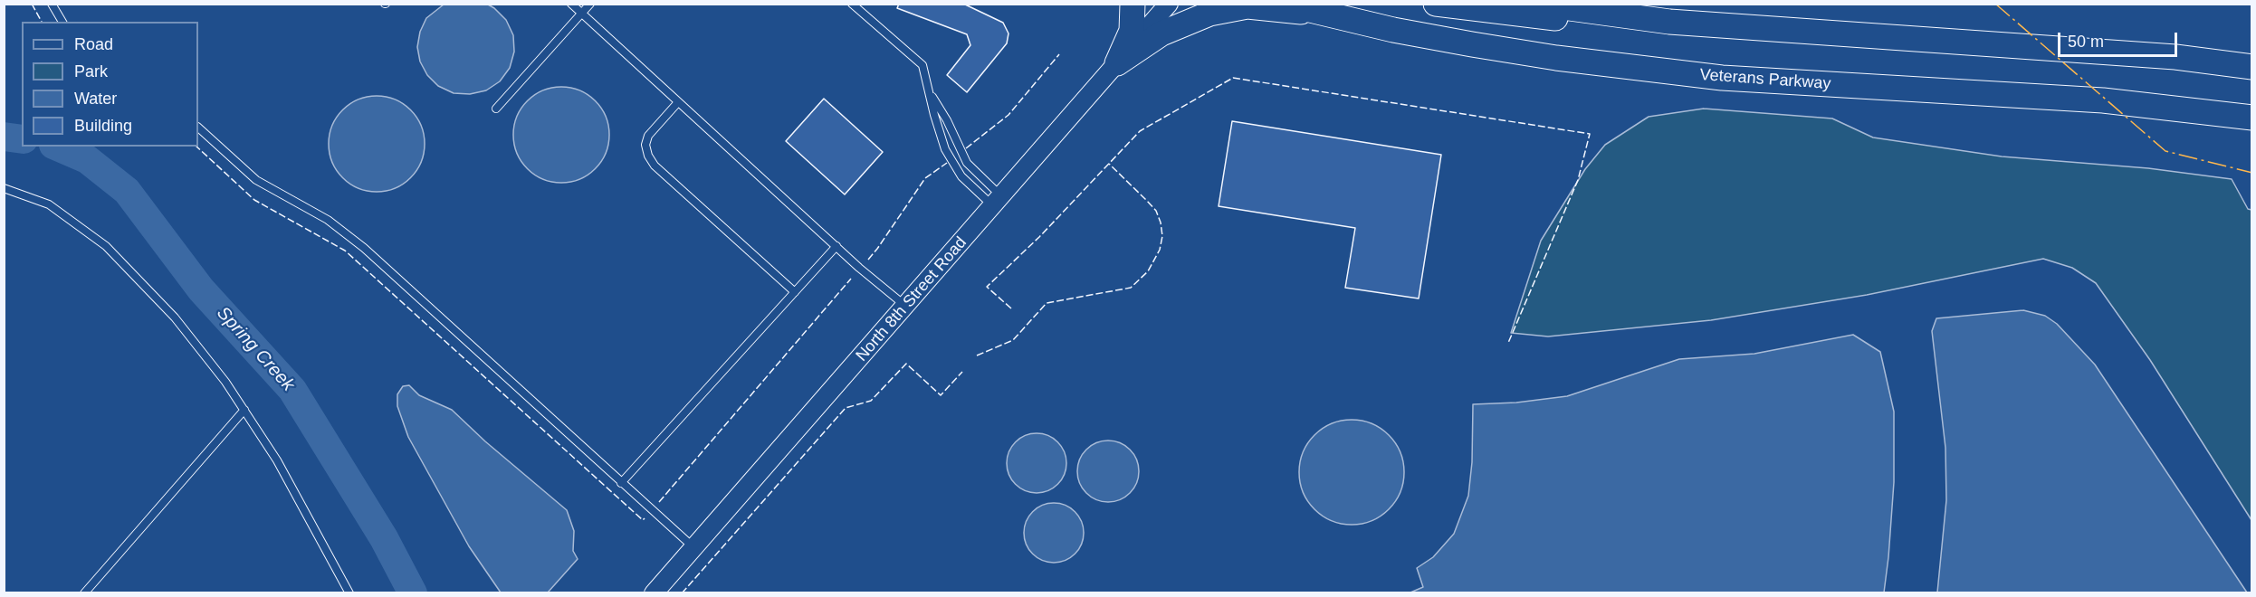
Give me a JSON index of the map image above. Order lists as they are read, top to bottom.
{
  "streets": {
    "highway": ["Veterans Parkway"],
    "street": ["North 8th Street Road"]
  },
  "water": ["Spring Creek"],
  "legend": [
    "Road",
    "Park",
    "Water",
    "Building"
  ],
  "scale_bar": "50 m"
}
